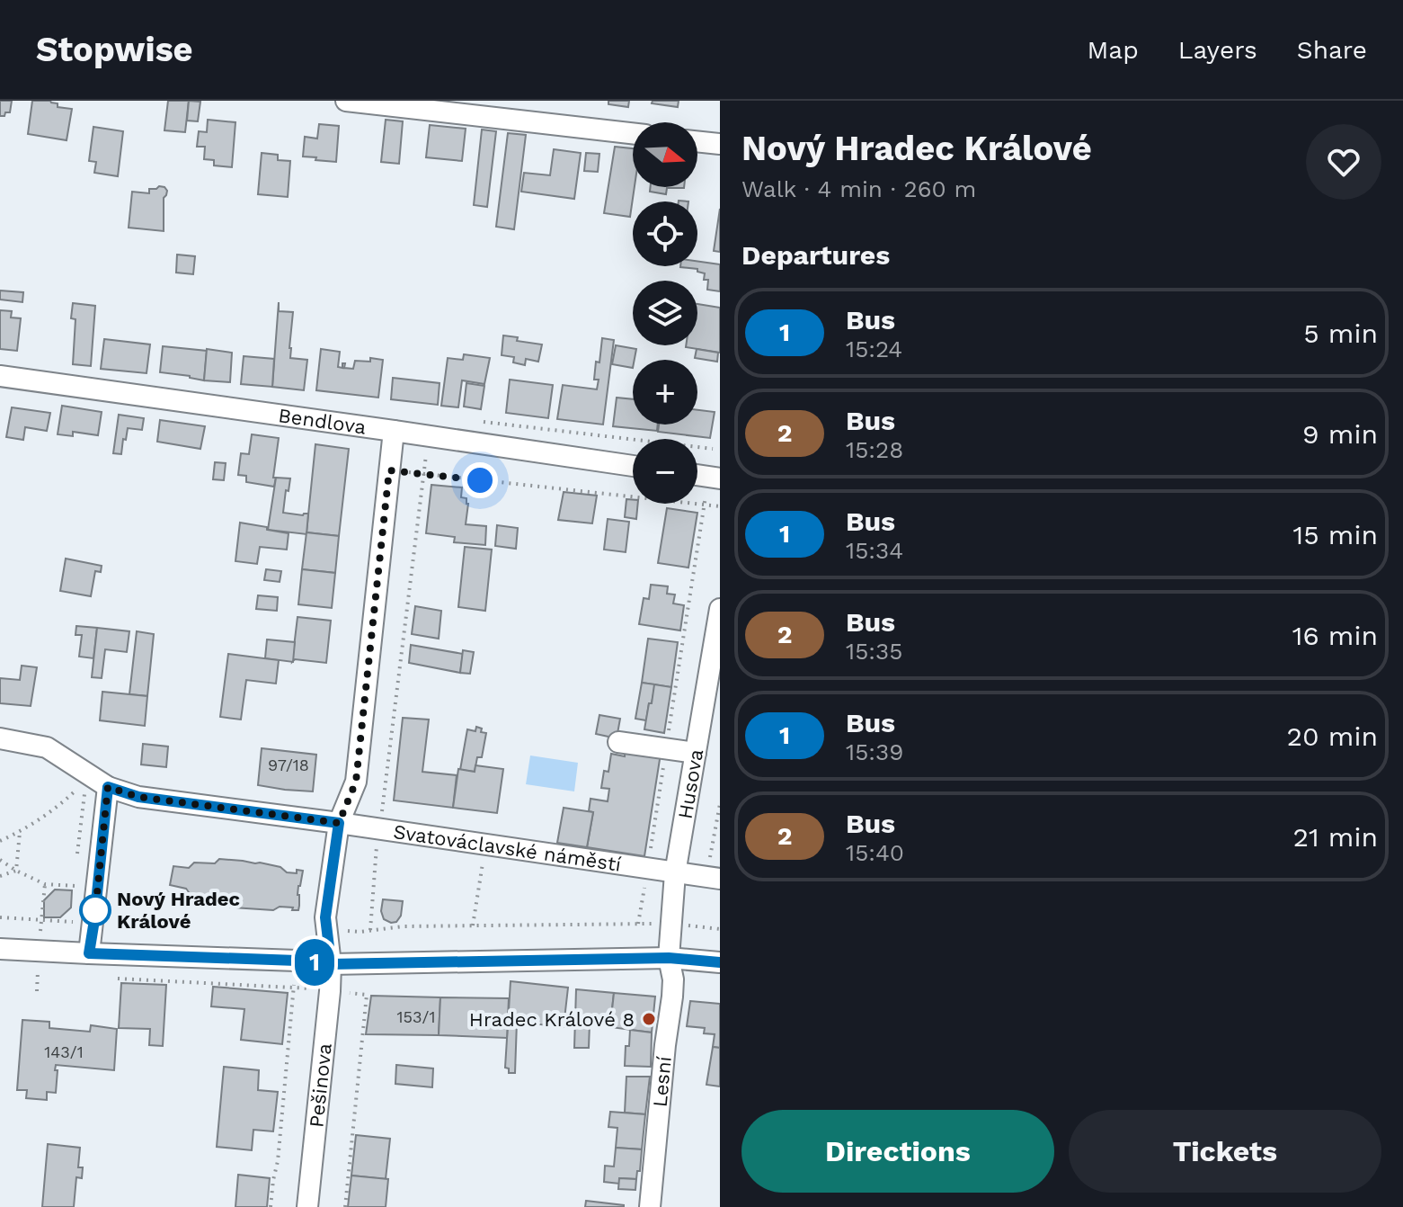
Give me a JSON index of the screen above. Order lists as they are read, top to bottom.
{
  "streets": {
    "street": [
      "Bendlova",
      "Husova",
      "Svatováclavské náměstí",
      "Lesní",
      "Pešinova"
    ]
  },
  "crossings": [
    ["Husova", "Svatováclavské náměstí"],
    ["Husova", "Lesní"]
  ],
  "places": ["Nový Hradec Králové", "Hradec Králové 8"],
  "lines": ["bus line 1"],
  "house_numbers": ["97/18", "153/1", "143/1"],
  "north": "right",
  "page": {
    "header": "Stopwise",
    "nav": ["Map", "Layers", "Share"],
    "on_map": "1",
    "heading": [
      ["Nový Hradec Králové", "Walk · 4 min · 260 m"],
      "Departures"
    ],
    "map_buttons": ["+", "−"],
    "list": [
      {
        "mark": "1",
        "name": "Bus",
        "note": "15:24",
        "value": "5 min"
      },
      {
        "mark": "2",
        "name": "Bus",
        "note": "15:28",
        "value": "9 min"
      },
      {
        "mark": "1",
        "name": "Bus",
        "note": "15:34",
        "value": "15 min"
      },
      {
        "mark": "2",
        "name": "Bus",
        "note": "15:35",
        "value": "16 min"
      },
      {
        "mark": "1",
        "name": "Bus",
        "note": "15:39",
        "value": "20 min"
      },
      {
        "mark": "2",
        "name": "Bus",
        "note": "15:40",
        "value": "21 min"
      }
    ],
    "buttons": ["Directions", "Tickets"]
  }
}
